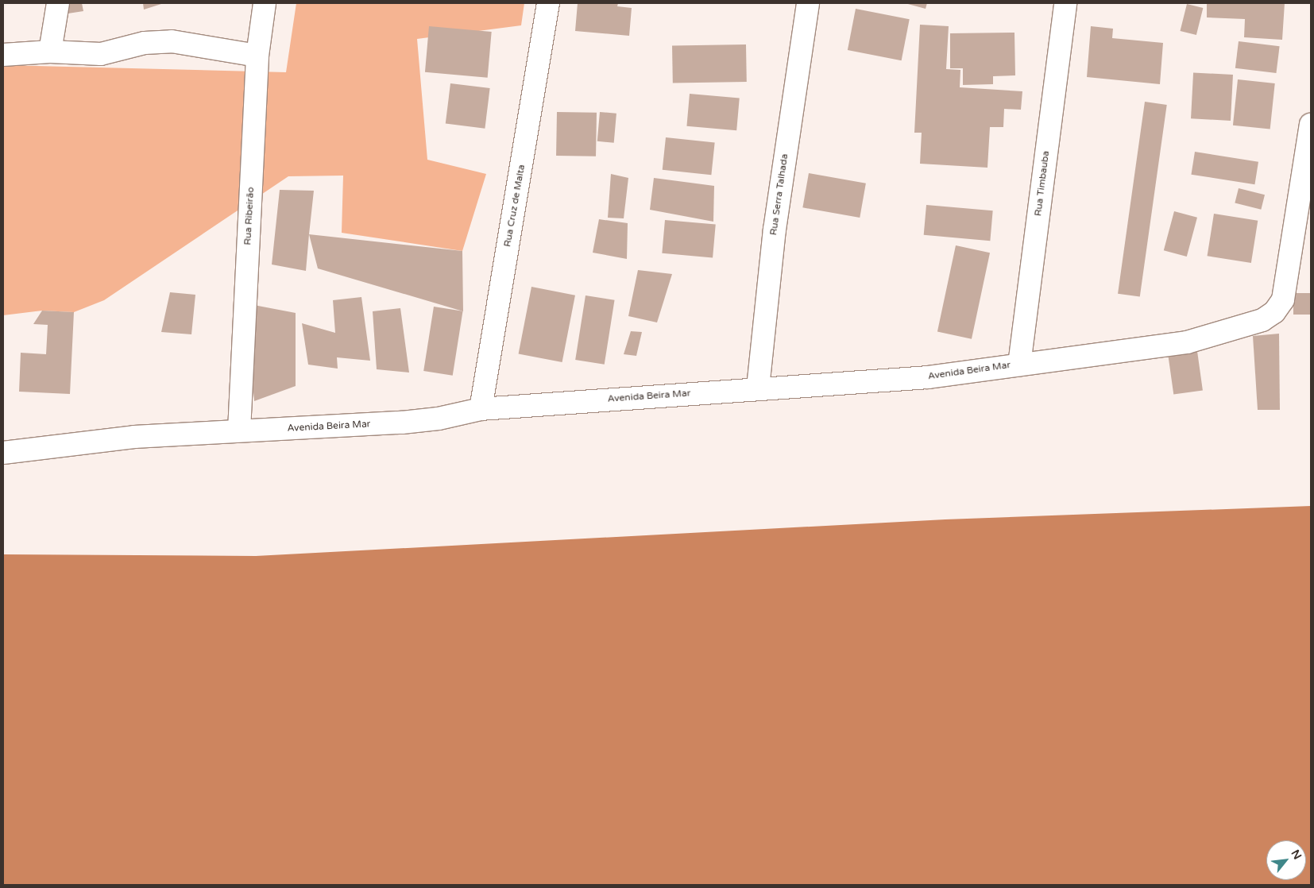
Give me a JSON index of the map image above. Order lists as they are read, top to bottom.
{
  "streets": {
    "street": [
      "Rua Timbauba",
      "Rua Serra Talhada",
      "Rua Cruz de Malta",
      "Rua Ribeirão",
      "Avenida Beira Mar"
    ]
  },
  "crossings": [
    ["Rua Timbauba", "Avenida Beira Mar"],
    ["Rua Serra Talhada", "Avenida Beira Mar"],
    ["Rua Cruz de Malta", "Avenida Beira Mar"],
    ["Rua Ribeirão", "Avenida Beira Mar"]
  ],
  "north": "top right"
}
